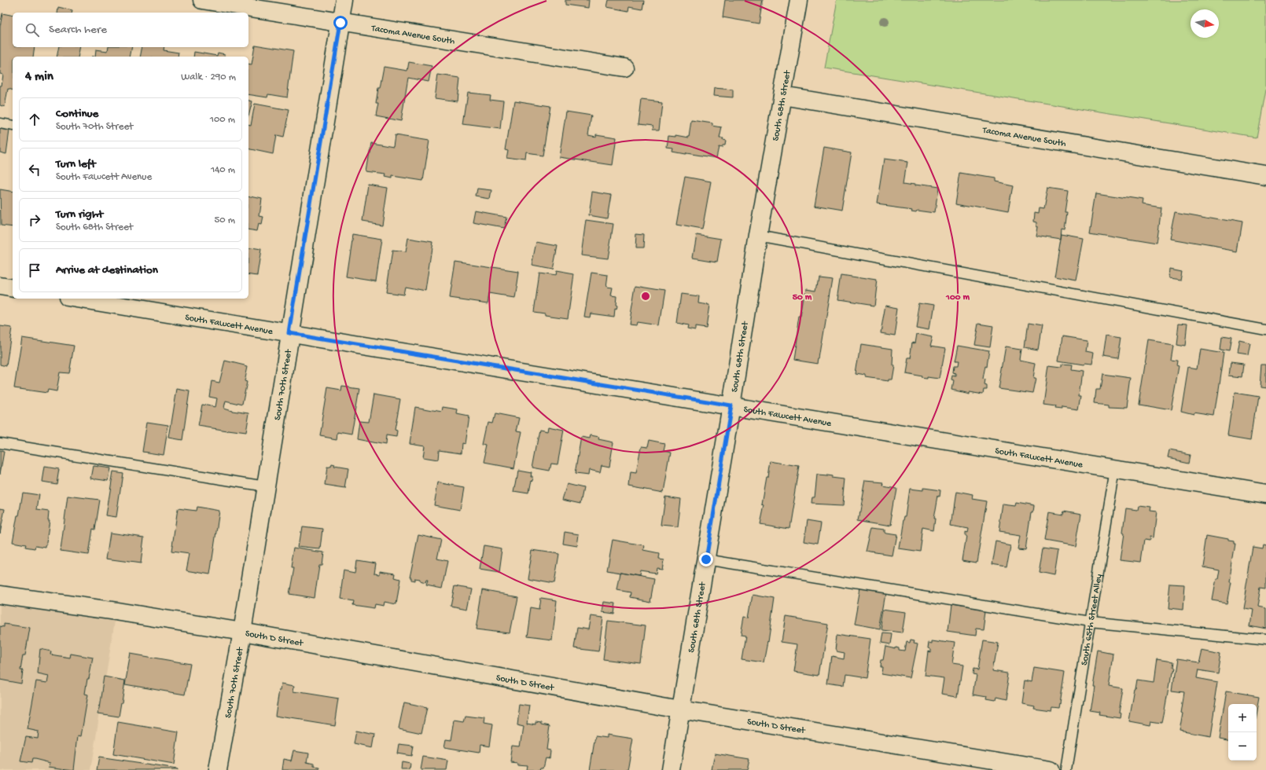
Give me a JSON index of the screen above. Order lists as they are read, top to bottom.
{
  "streets": {
    "street": [
      "Tacoma Avenue South",
      "South 68th Street",
      "South Fawcett Avenue",
      "South 70th Street",
      "South D Street"
    ],
    "lane": ["South 65th Street Alley"]
  },
  "crossings": [
    ["Tacoma Avenue South", "South 68th Street"],
    ["Tacoma Avenue South", "South 70th Street"],
    ["South 68th Street", "South Fawcett Avenue"],
    ["South 68th Street", "South D Street"],
    ["South Fawcett Avenue", "South 70th Street"],
    ["South Fawcett Avenue", "South 65th Street Alley"],
    ["South 70th Street", "South D Street"]
  ],
  "north": "right",
  "page": {
    "search": "Search here",
    "heading": ["4 min", "Walk · 290 m"],
    "list": [
      ["Continue", "South 70th Street", "100 m"],
      ["Turn left", "South Fawcett Avenue", "140 m"],
      ["Turn right", "South 68th Street", "50 m"],
      "Arrive at destination"
    ],
    "map_buttons": ["+", "−"]
  },
  "rings": ["50 m", "100 m"]
}
